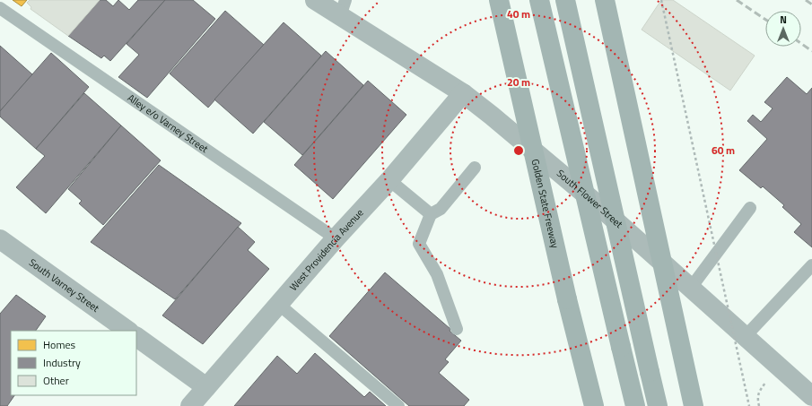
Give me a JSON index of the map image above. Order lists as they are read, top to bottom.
{
  "streets": {
    "highway": ["Golden State Freeway"],
    "street": ["South Flower Street", "West Providencia Avenue", "South Varney Street"],
    "lane": ["Alley e/o Varney Street"]
  },
  "crossings": [
    ["Alley e/o Varney Street", "West Providencia Avenue"],
    ["South Flower Street", "West Providencia Avenue"]
  ],
  "legend": ["Homes", "Industry", "Other"],
  "north": "top",
  "rings": ["40 m", "20 m", "60 m"]
}
